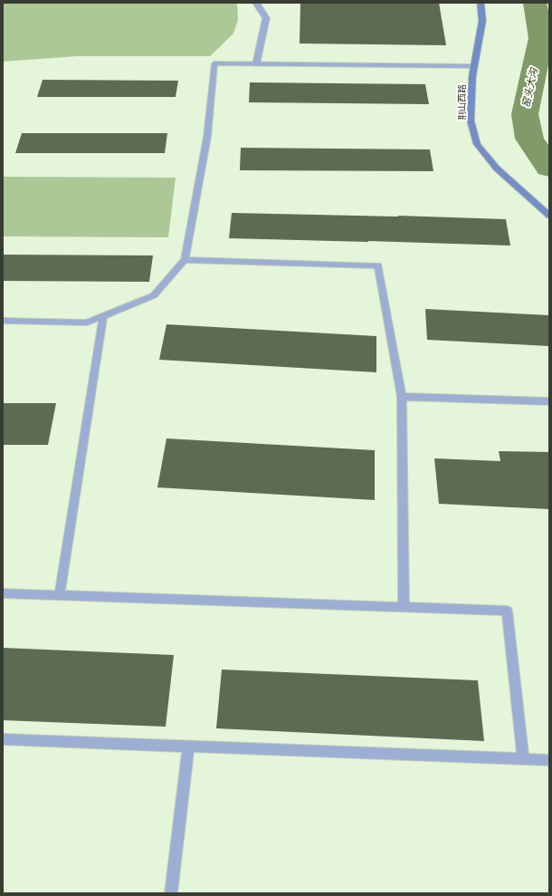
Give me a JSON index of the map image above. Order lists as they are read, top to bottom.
{
  "streets": {
    "street": ["荆山西路"]
  },
  "water": ["窑头大沟"]
}
